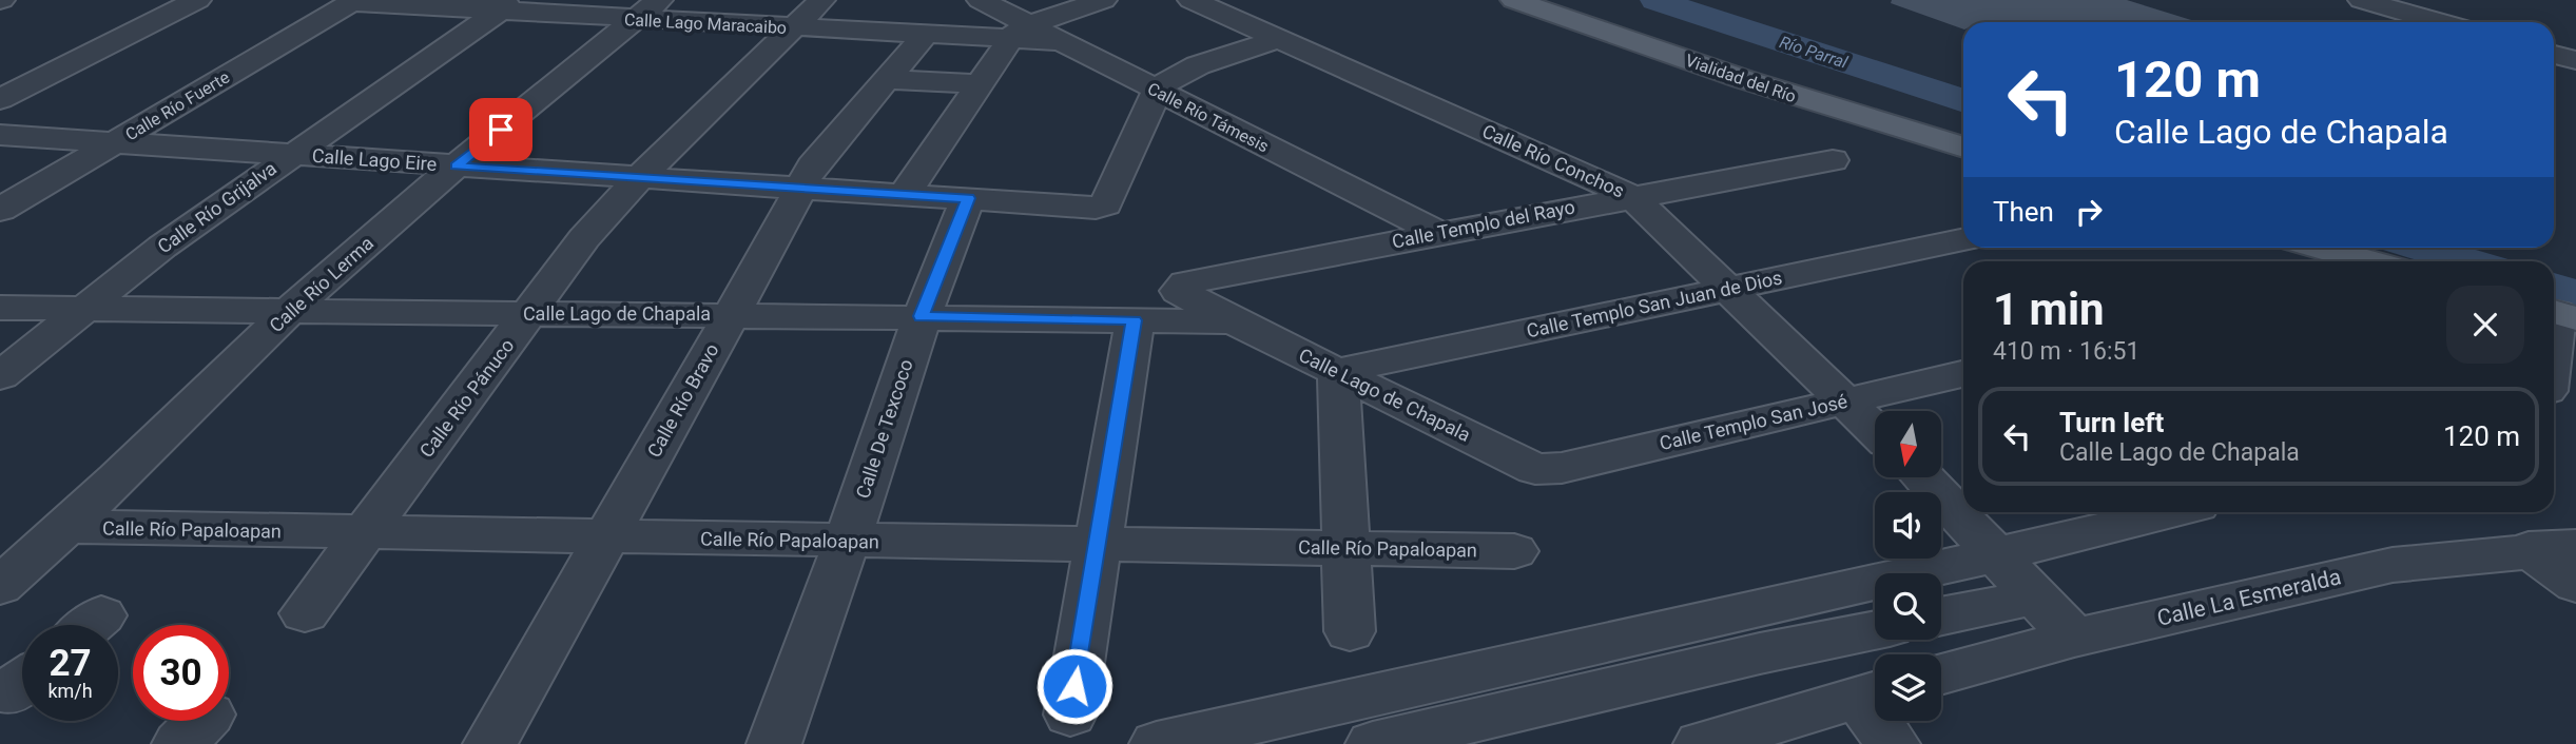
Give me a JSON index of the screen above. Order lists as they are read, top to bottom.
{
  "streets": {
    "main road": ["Vialidad del Río"],
    "street": [
      "Calle Lago Maracaibo",
      "Calle Río Fuerte",
      "Calle Río Támesis",
      "Calle Lago Eire",
      "Calle Río Conchos",
      "Calle Río Grijalva",
      "Calle Templo del Rayo",
      "Calle Río Lerma",
      "Calle Templo San Juan de Dios",
      "Calle Lago de Chapala",
      "Calle Río Pánuco",
      "Calle Río Bravo",
      "Calle Templo San José",
      "Calle De Texcoco",
      "Calle Río Papaloapan",
      "Calle La Esmeralda"
    ]
  },
  "crossings": [
    ["Calle Lago Maracaibo", "Calle Río Fuerte"],
    ["Calle Lago Maracaibo", "Calle Río Támesis"],
    ["Calle Lago Maracaibo", "Calle Río Grijalva"],
    ["Calle Lago Maracaibo", "Calle Río Lerma"],
    ["Calle Lago Maracaibo", "Calle Río Pánuco"],
    ["Calle Lago Maracaibo", "Calle Río Bravo"],
    ["Calle Río Fuerte", "Calle Lago Eire"],
    ["Calle Río Támesis", "Calle Lago Eire"],
    ["Calle Río Támesis", "Calle Templo del Rayo"],
    ["Calle Lago Eire", "Calle Río Grijalva"],
    ["Calle Lago Eire", "Calle Río Lerma"],
    ["Calle Lago Eire", "Calle Río Pánuco"],
    ["Calle Lago Eire", "Calle Río Bravo"],
    ["Calle Lago Eire", "Calle De Texcoco"],
    ["Calle Río Conchos", "Calle Templo del Rayo"],
    ["Calle Río Conchos", "Calle Templo San Juan de Dios"],
    ["Calle Río Conchos", "Calle Templo San José"],
    ["Calle Río Grijalva", "Calle Lago de Chapala"],
    ["Calle Templo del Rayo", "Calle Lago de Chapala"],
    ["Calle Río Lerma", "Calle Lago de Chapala"],
    ["Calle Río Lerma", "Calle Río Papaloapan"],
    ["Calle Templo San Juan de Dios", "Calle Lago de Chapala"],
    ["Calle Lago de Chapala", "Calle Río Pánuco"],
    ["Calle Lago de Chapala", "Calle Río Bravo"],
    ["Calle Lago de Chapala", "Calle Templo San José"],
    ["Calle Lago de Chapala", "Calle De Texcoco"],
    ["Calle Río Pánuco", "Calle Río Papaloapan"],
    ["Calle Río Bravo", "Calle Río Papaloapan"],
    ["Calle De Texcoco", "Calle Río Papaloapan"]
  ],
  "water": ["Río Parral"],
  "north": "bottom",
  "page": {
    "turn": ["120 m", "Calle Lago de Chapala"],
    "then": "Then",
    "heading": ["1 min", "410 m · 16:51"],
    "list": [
      {
        "name": "Turn left",
        "note": "Calle Lago de Chapala",
        "value": "120 m"
      }
    ],
    "speed": "27 km/h",
    "limit": "30"
  }
}
